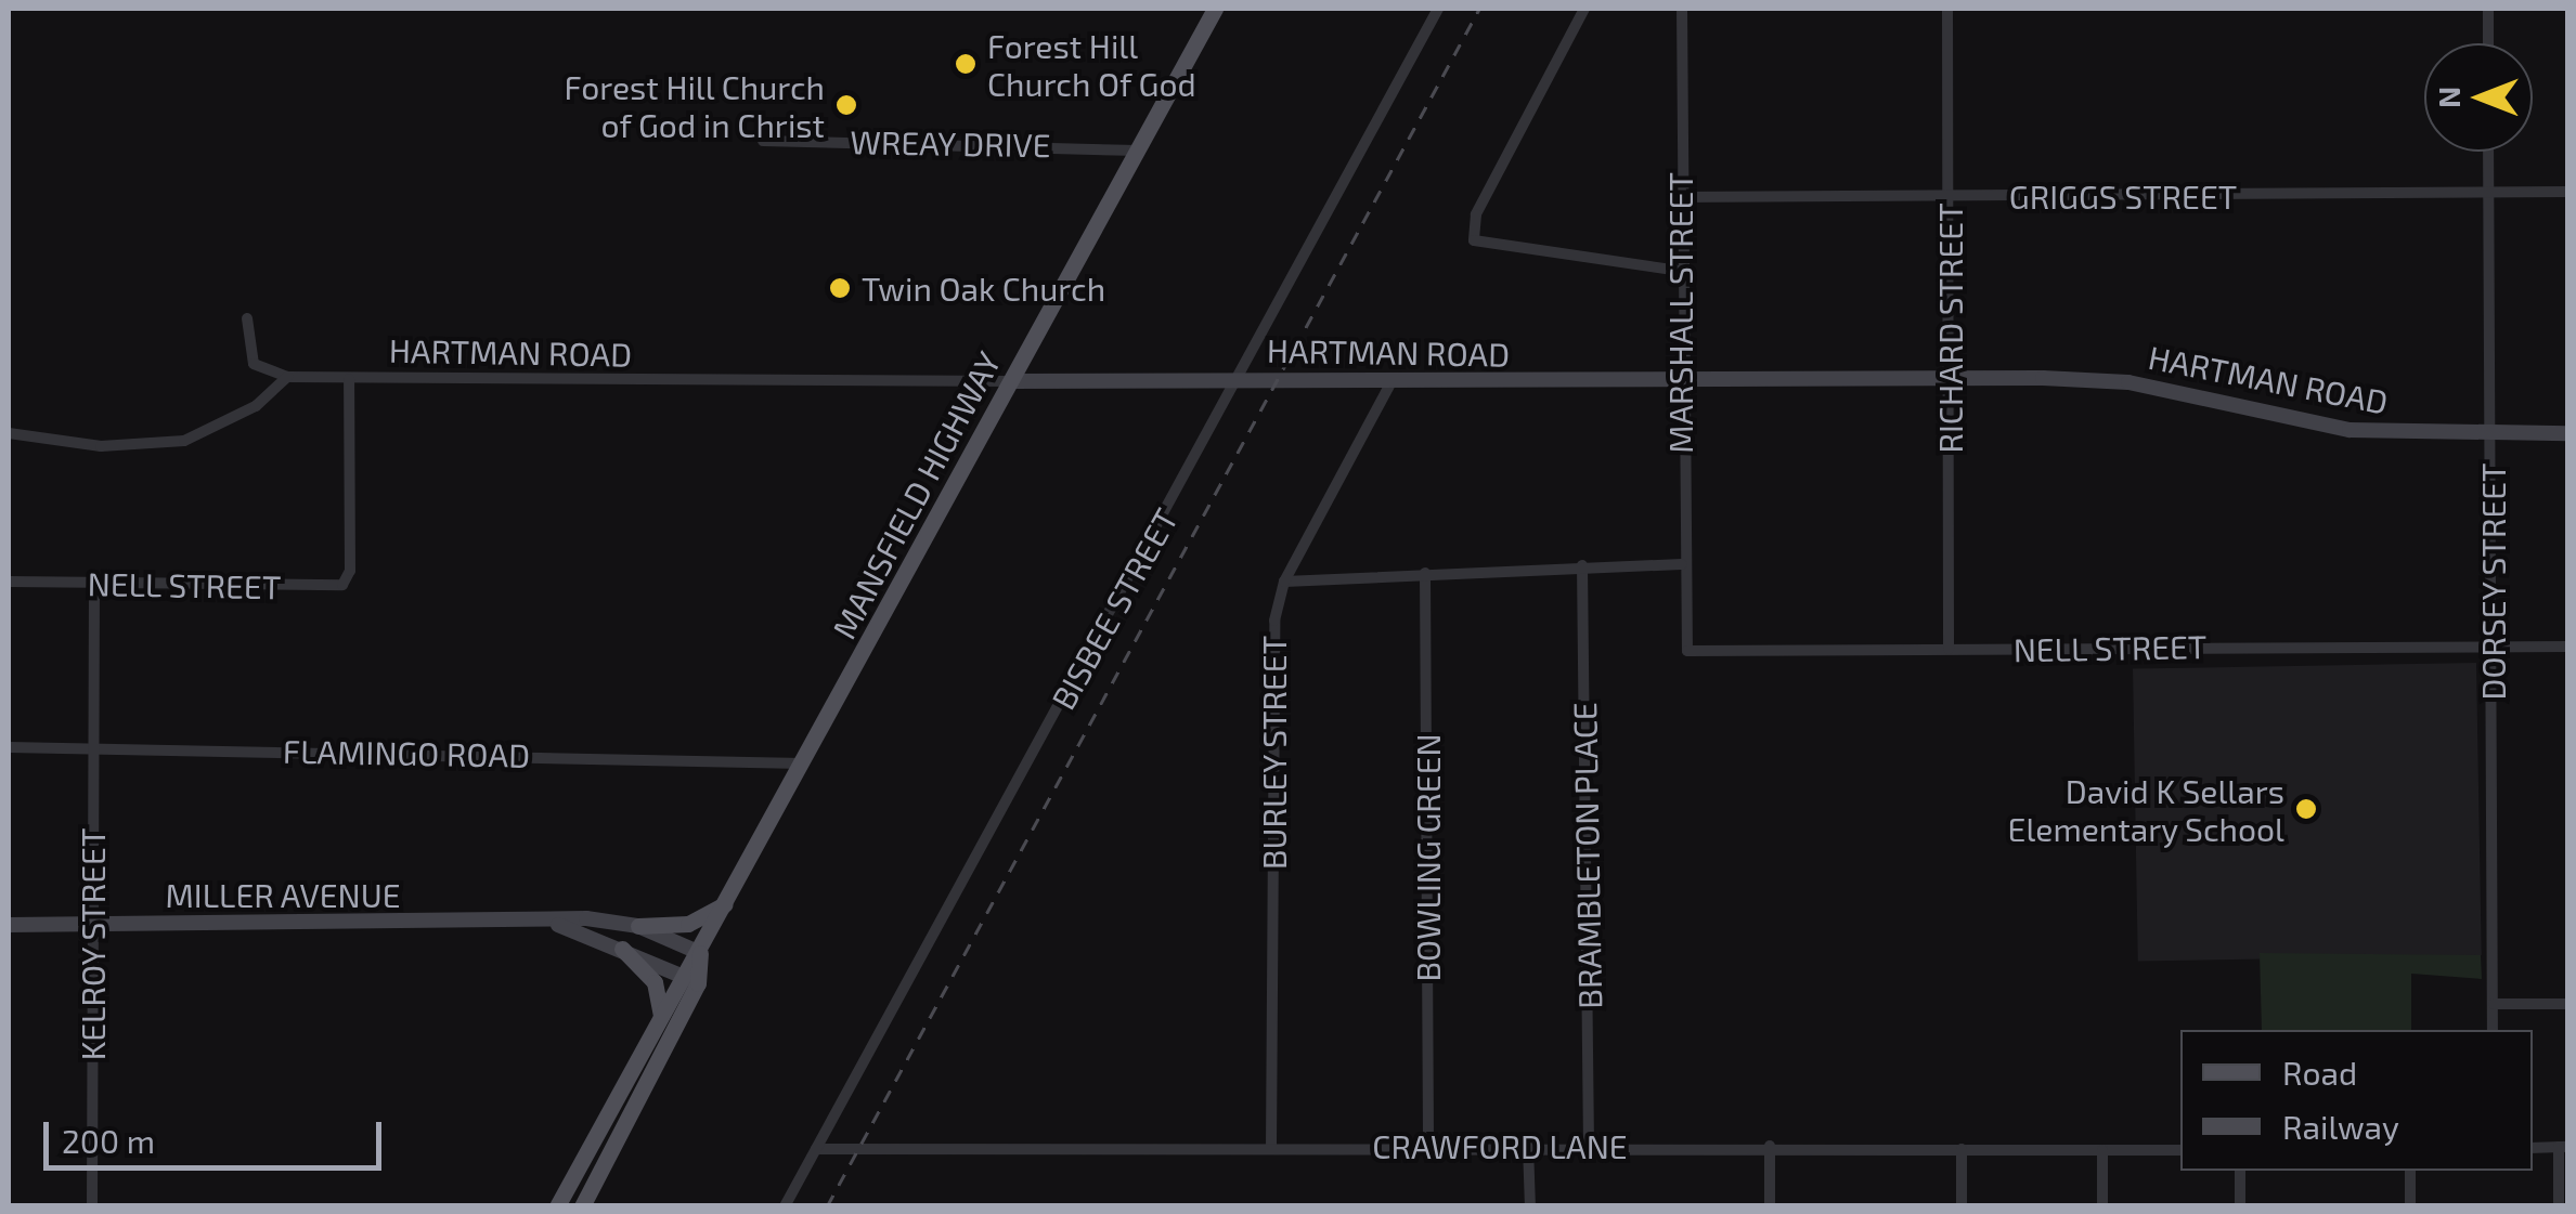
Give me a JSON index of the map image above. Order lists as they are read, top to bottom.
{
  "streets": {
    "main road": ["MANSFIELD HIGHWAY"],
    "street": [
      "WREAY DRIVE",
      "GRIGGS STREET",
      "MARSHALL STREET",
      "RICHARD STREET",
      "HARTMAN ROAD",
      "DORSEY STREET",
      "NELL STREET",
      "BISBEE STREET",
      "FLAMINGO ROAD",
      "BURLEY STREET",
      "BRAMBLETON PLACE",
      "BOWLING GREEN",
      "MILLER AVENUE",
      "KELROY STREET",
      "CRAWFORD LANE"
    ]
  },
  "crossings": [
    ["WREAY DRIVE", "MANSFIELD HIGHWAY"],
    ["GRIGGS STREET", "MARSHALL STREET"],
    ["GRIGGS STREET", "RICHARD STREET"],
    ["GRIGGS STREET", "DORSEY STREET"],
    ["MARSHALL STREET", "HARTMAN ROAD"],
    ["MARSHALL STREET", "NELL STREET"],
    ["RICHARD STREET", "HARTMAN ROAD"],
    ["RICHARD STREET", "NELL STREET"],
    ["HARTMAN ROAD", "MANSFIELD HIGHWAY"],
    ["HARTMAN ROAD", "DORSEY STREET"],
    ["HARTMAN ROAD", "NELL STREET"],
    ["HARTMAN ROAD", "BISBEE STREET"],
    ["HARTMAN ROAD", "BURLEY STREET"],
    ["MANSFIELD HIGHWAY", "FLAMINGO ROAD"],
    ["MANSFIELD HIGHWAY", "MILLER AVENUE"],
    ["DORSEY STREET", "NELL STREET"],
    ["NELL STREET", "KELROY STREET"],
    ["BISBEE STREET", "CRAWFORD LANE"],
    ["FLAMINGO ROAD", "KELROY STREET"],
    ["BURLEY STREET", "CRAWFORD LANE"],
    ["BRAMBLETON PLACE", "CRAWFORD LANE"],
    ["BOWLING GREEN", "CRAWFORD LANE"],
    ["MILLER AVENUE", "KELROY STREET"]
  ],
  "places": [
    "Forest Hill Church Of God",
    "Forest Hill Church of God in Christ",
    "Twin Oak Church",
    "David K Sellars Elementary School"
  ],
  "legend": ["Road", "Railway"],
  "scale_bar": "200 m",
  "north": "left"
}
